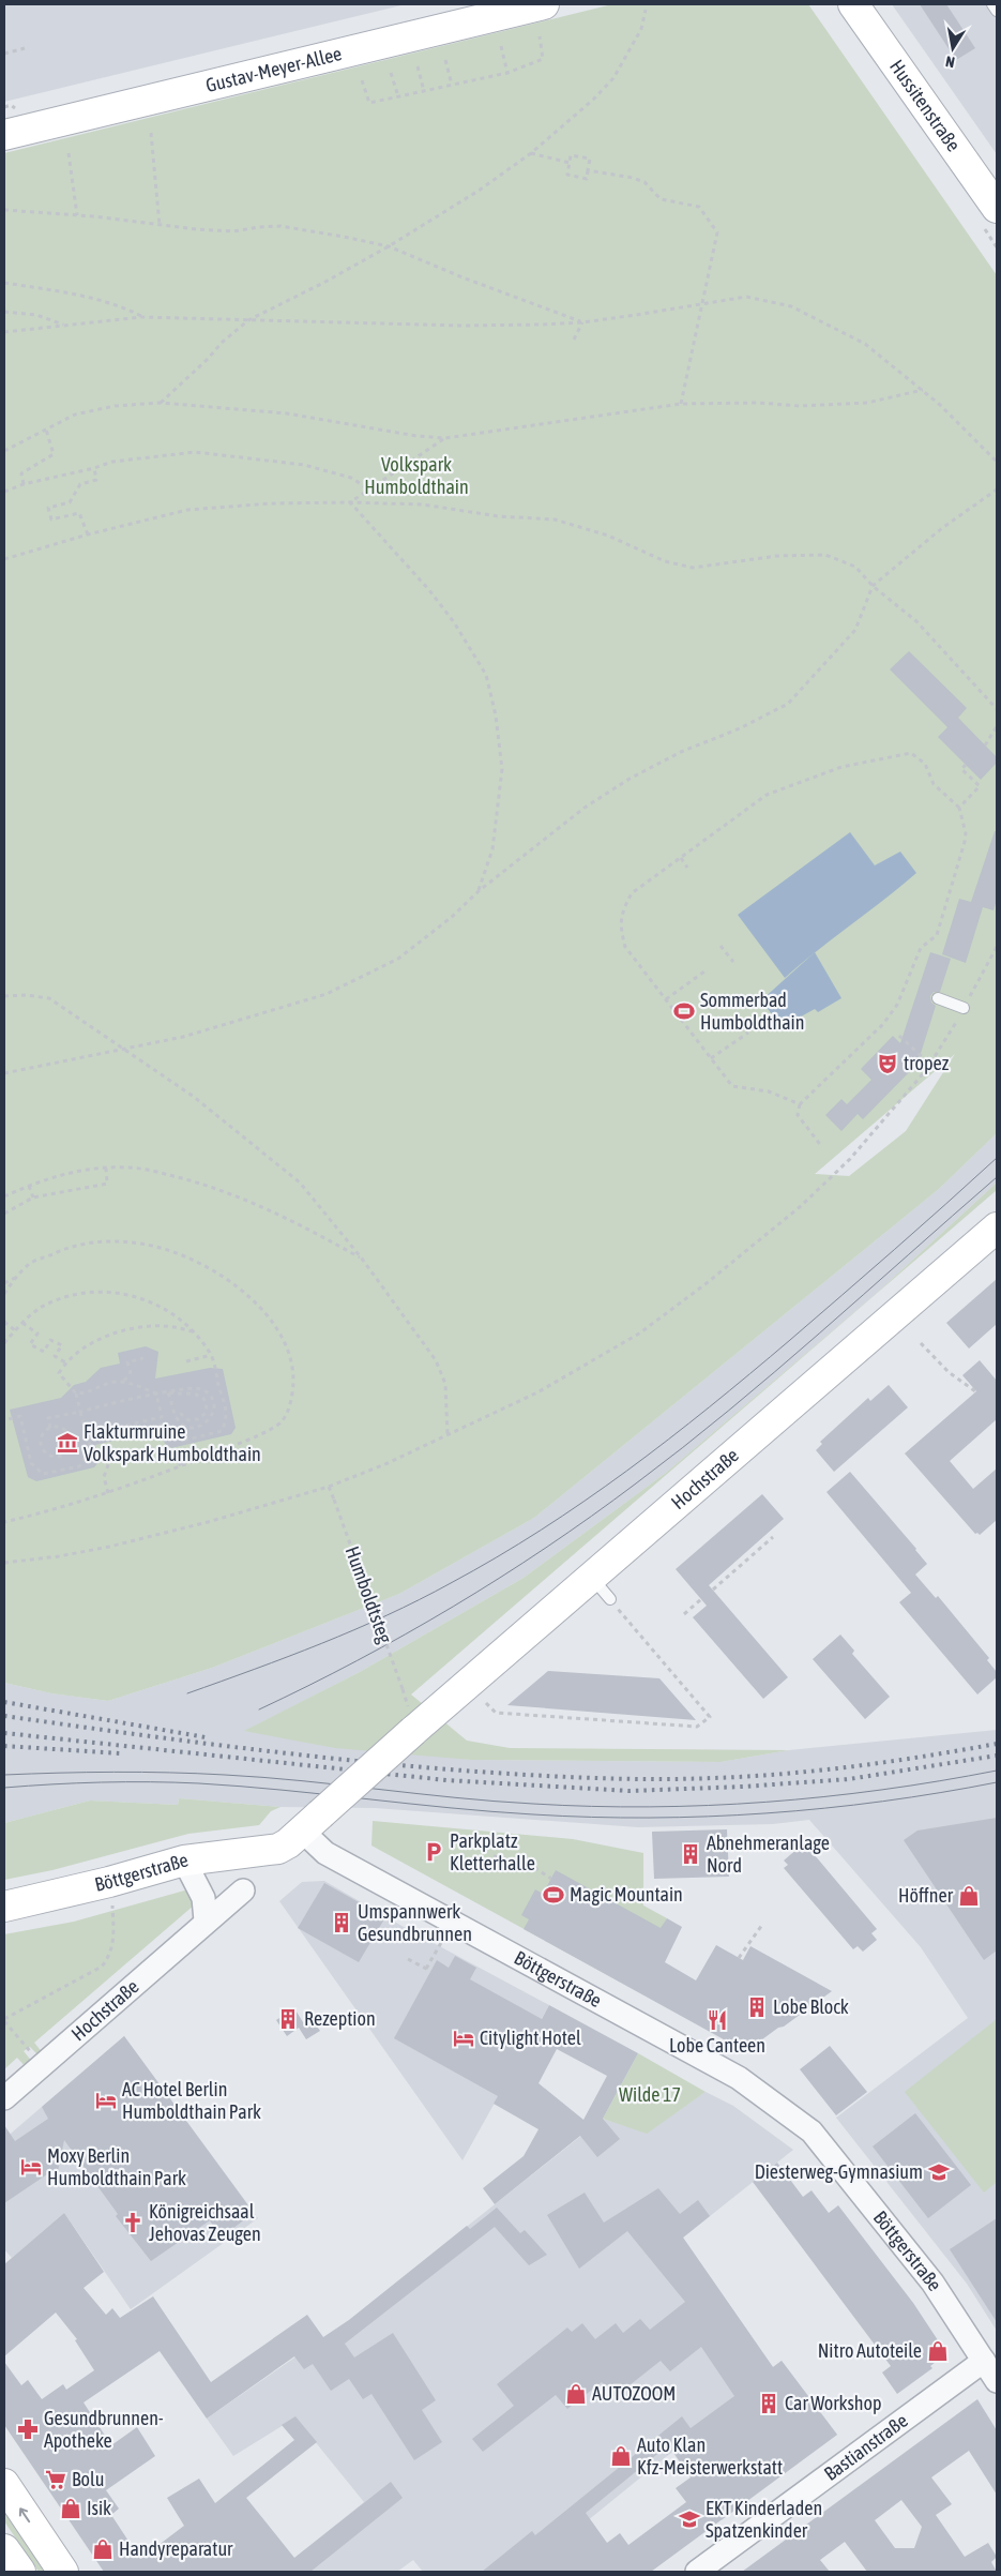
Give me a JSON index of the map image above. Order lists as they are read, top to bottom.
{
  "streets": {
    "street": [
      "Gustav-Meyer-Allee",
      "Hussitenstraße",
      "Hochstraße",
      "Böttgerstraße",
      "Bastianstraße"
    ],
    "path": ["Humboldtsteg"]
  },
  "crossings": [
    ["Hochstraße", "Humboldtsteg"],
    ["Hochstraße", "Böttgerstraße"],
    ["Böttgerstraße", "Bastianstraße"]
  ],
  "parks": ["Volkspark Humboldthain", "Wilde 17"],
  "places": {
    "sports": ["Sommerbad Humboldthain", "Magic Mountain"],
    "theatre": ["tropez"],
    "museum": ["Flakturmruine Volkspark Humboldthain"],
    "parking": ["Parkplatz Kletterhalle"],
    "building": [
      "Abnehmeranlage Nord",
      "Umspannwerk Gesundbrunnen",
      "Lobe Block",
      "Rezeption",
      "Car Workshop"
    ],
    "shop": [
      "Höffner",
      "Nitro Autoteile",
      "AUTOZOOM",
      "Auto Klan Kfz-Meisterwerkstatt",
      "Isik",
      "Handyreparatur"
    ],
    "restaurant": ["Lobe Canteen"],
    "hotel": ["Citylight Hotel", "AC Hotel Berlin Humboldthain Park", "Moxy Berlin Humboldthain Park"],
    "school or university": ["Diesterweg-Gymnasium", "EKT Kinderladen Spatzenkinder"],
    "church": ["Königreichsaal Jehovas Zeugen"],
    "pharmacy": ["Gesundbrunnen- Apotheke"],
    "supermarket": ["Bolu"]
  },
  "north": "bottom"
}
